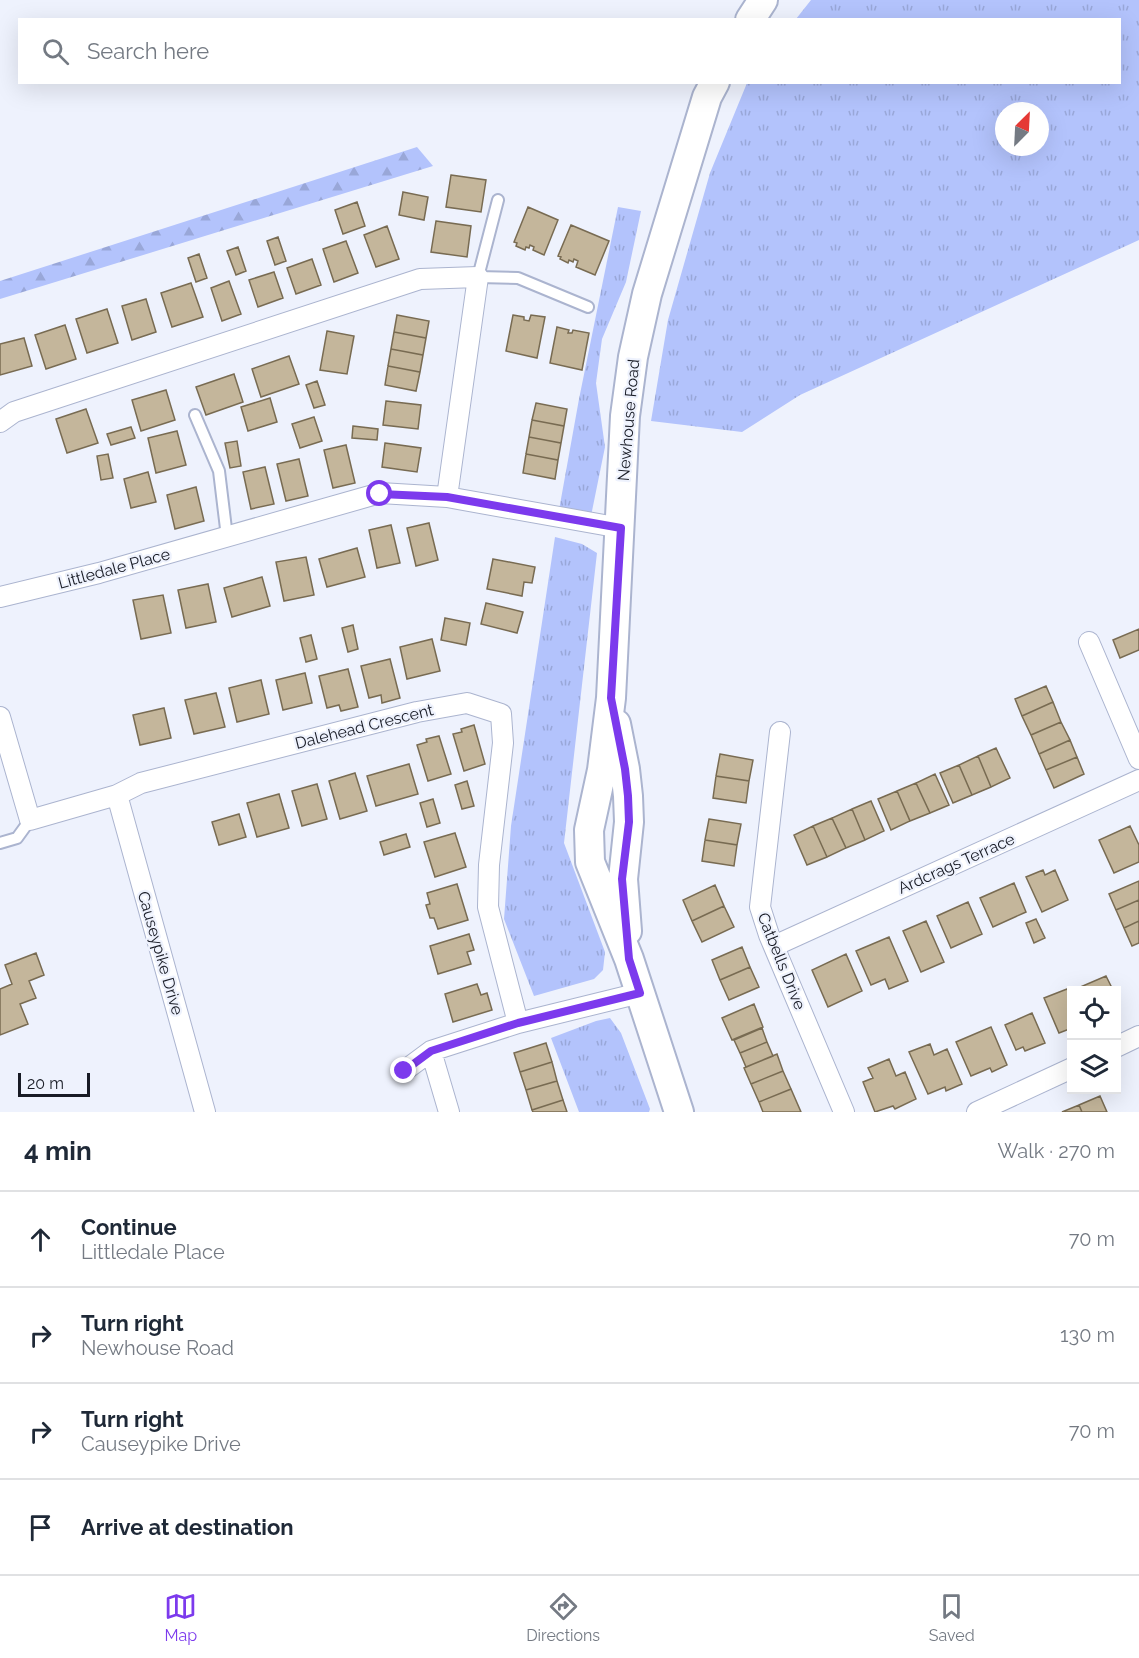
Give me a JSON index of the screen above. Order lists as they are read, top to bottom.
{
  "streets": {
    "street": [
      "Newhouse Road",
      "Littledale Place",
      "Dalehead Crescent",
      "Ardcrags Terrace",
      "Causeypike Drive",
      "Catbells Drive"
    ]
  },
  "crossings": [
    ["Newhouse Road", "Littledale Place"],
    ["Dalehead Crescent", "Causeypike Drive"],
    ["Ardcrags Terrace", "Catbells Drive"]
  ],
  "scale_bar": "20 m",
  "north": "top right",
  "page": {
    "search": "Search here",
    "scale": "20 m",
    "heading": ["4 min", "Walk · 270 m"],
    "list": [
      ["Continue", "Littledale Place", "70 m"],
      ["Turn right", "Newhouse Road", "130 m"],
      ["Turn right", "Causeypike Drive", "70 m"],
      "Arrive at destination"
    ],
    "nav": ["Map", "Directions", "Saved"]
  }
}
